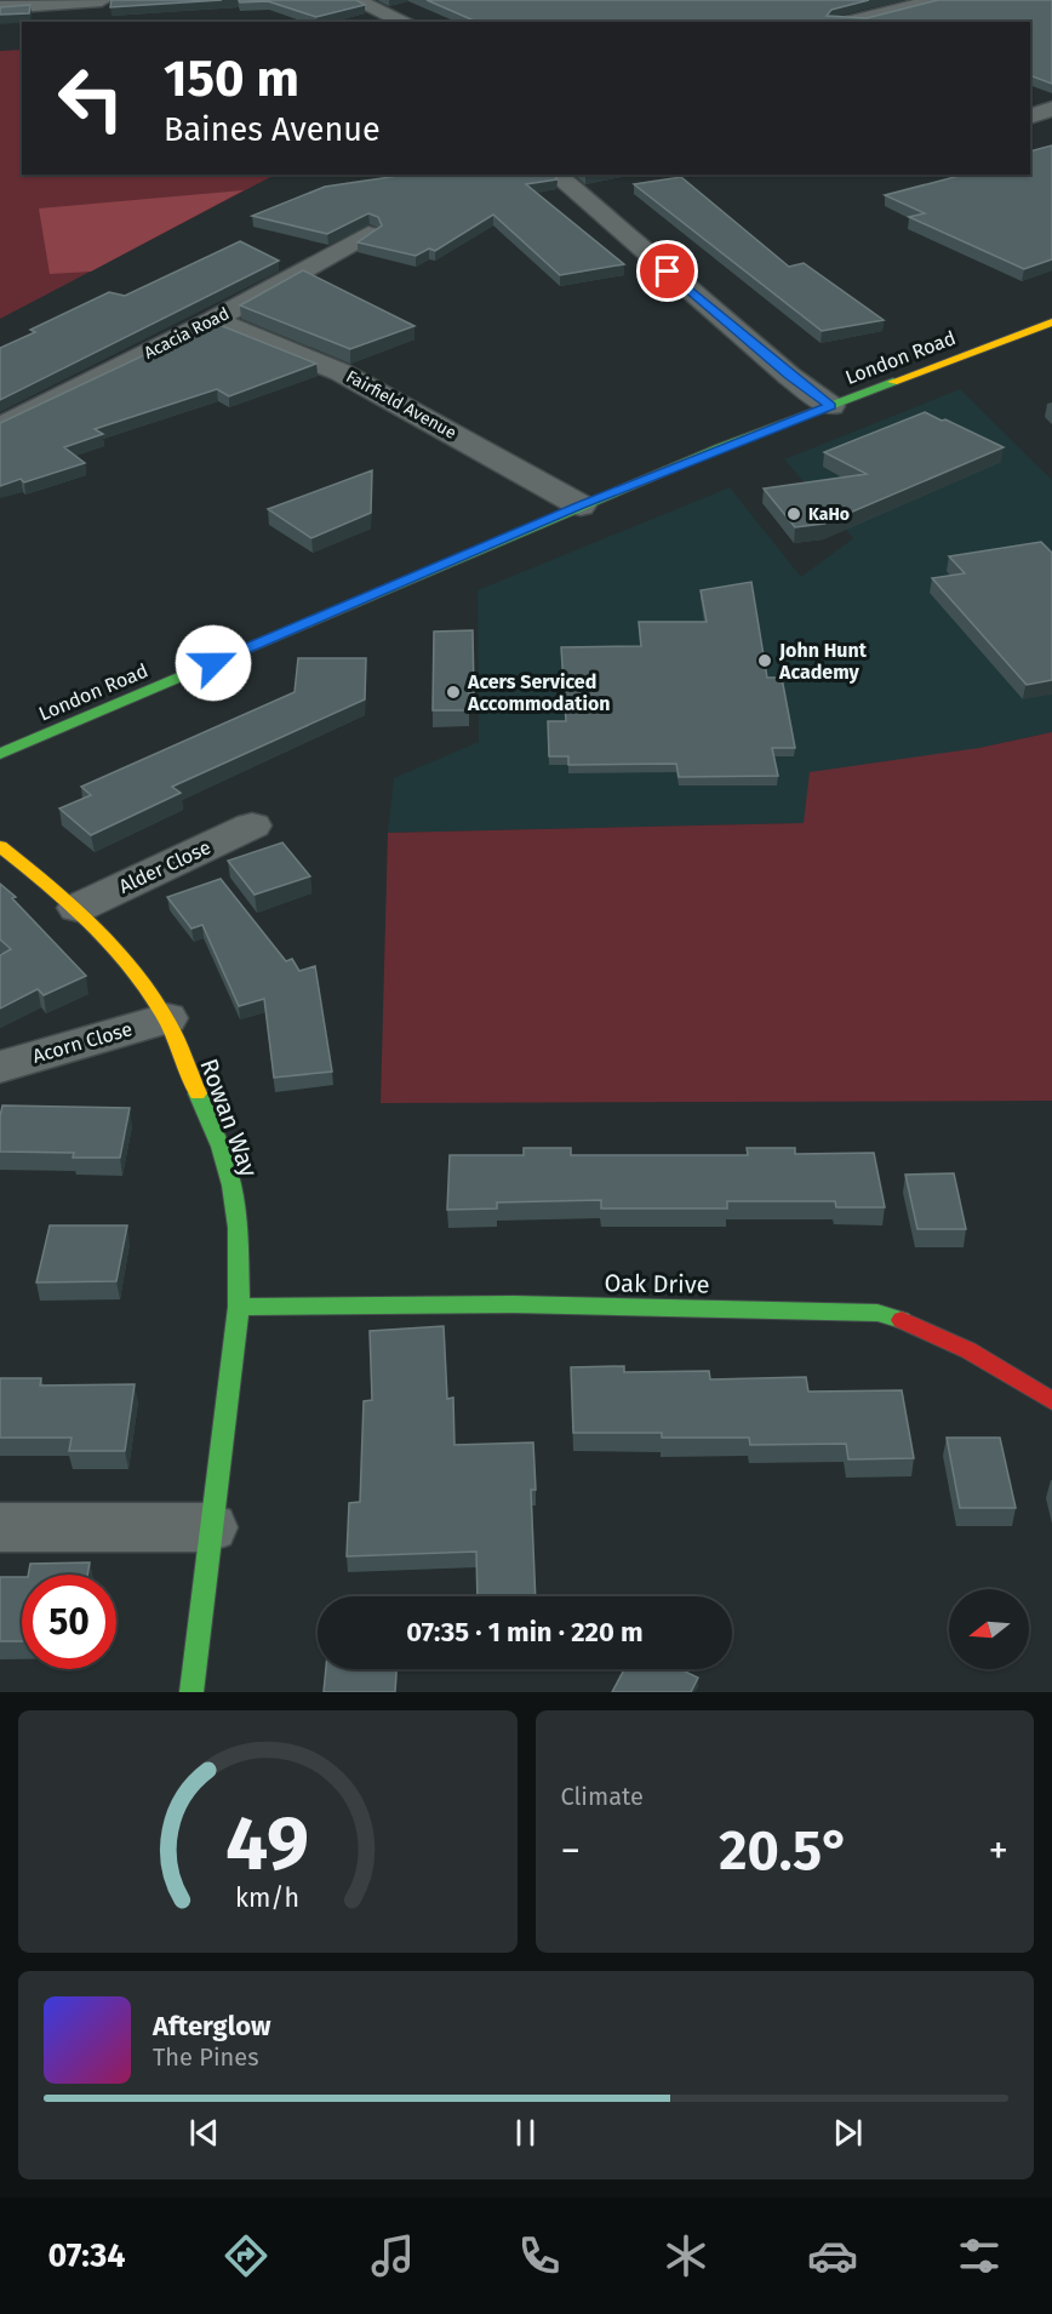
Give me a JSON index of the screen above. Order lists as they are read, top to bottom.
{
  "streets": {
    "main road": ["London Road", "Rowan Way", "Oak Drive"],
    "street": [
      "Acacia Road",
      "Fairfield Avenue",
      "Alder Close",
      "Acorn Close"
    ]
  },
  "crossings": [
    ["Acacia Road", "Fairfield Avenue"],
    ["London Road", "Fairfield Avenue"],
    ["Alder Close", "Rowan Way"],
    ["Acorn Close", "Rowan Way"],
    ["Rowan Way", "Oak Drive"]
  ],
  "places": ["KaHo", "John Hunt Academy", "Acers Serviced Accommodation"],
  "north": "left",
  "page": {
    "turn": ["150 m", "Baines Avenue"],
    "limit": "50",
    "trip": "07:35 · 1 min · 220 m",
    "tile": "Climate",
    "heat": ["−", "20.5°", "+"],
    "song": ["Afterglow", "The Pines"],
    "tabs": "07:34",
    "gauge": ["49", "km/h"]
  }
}
